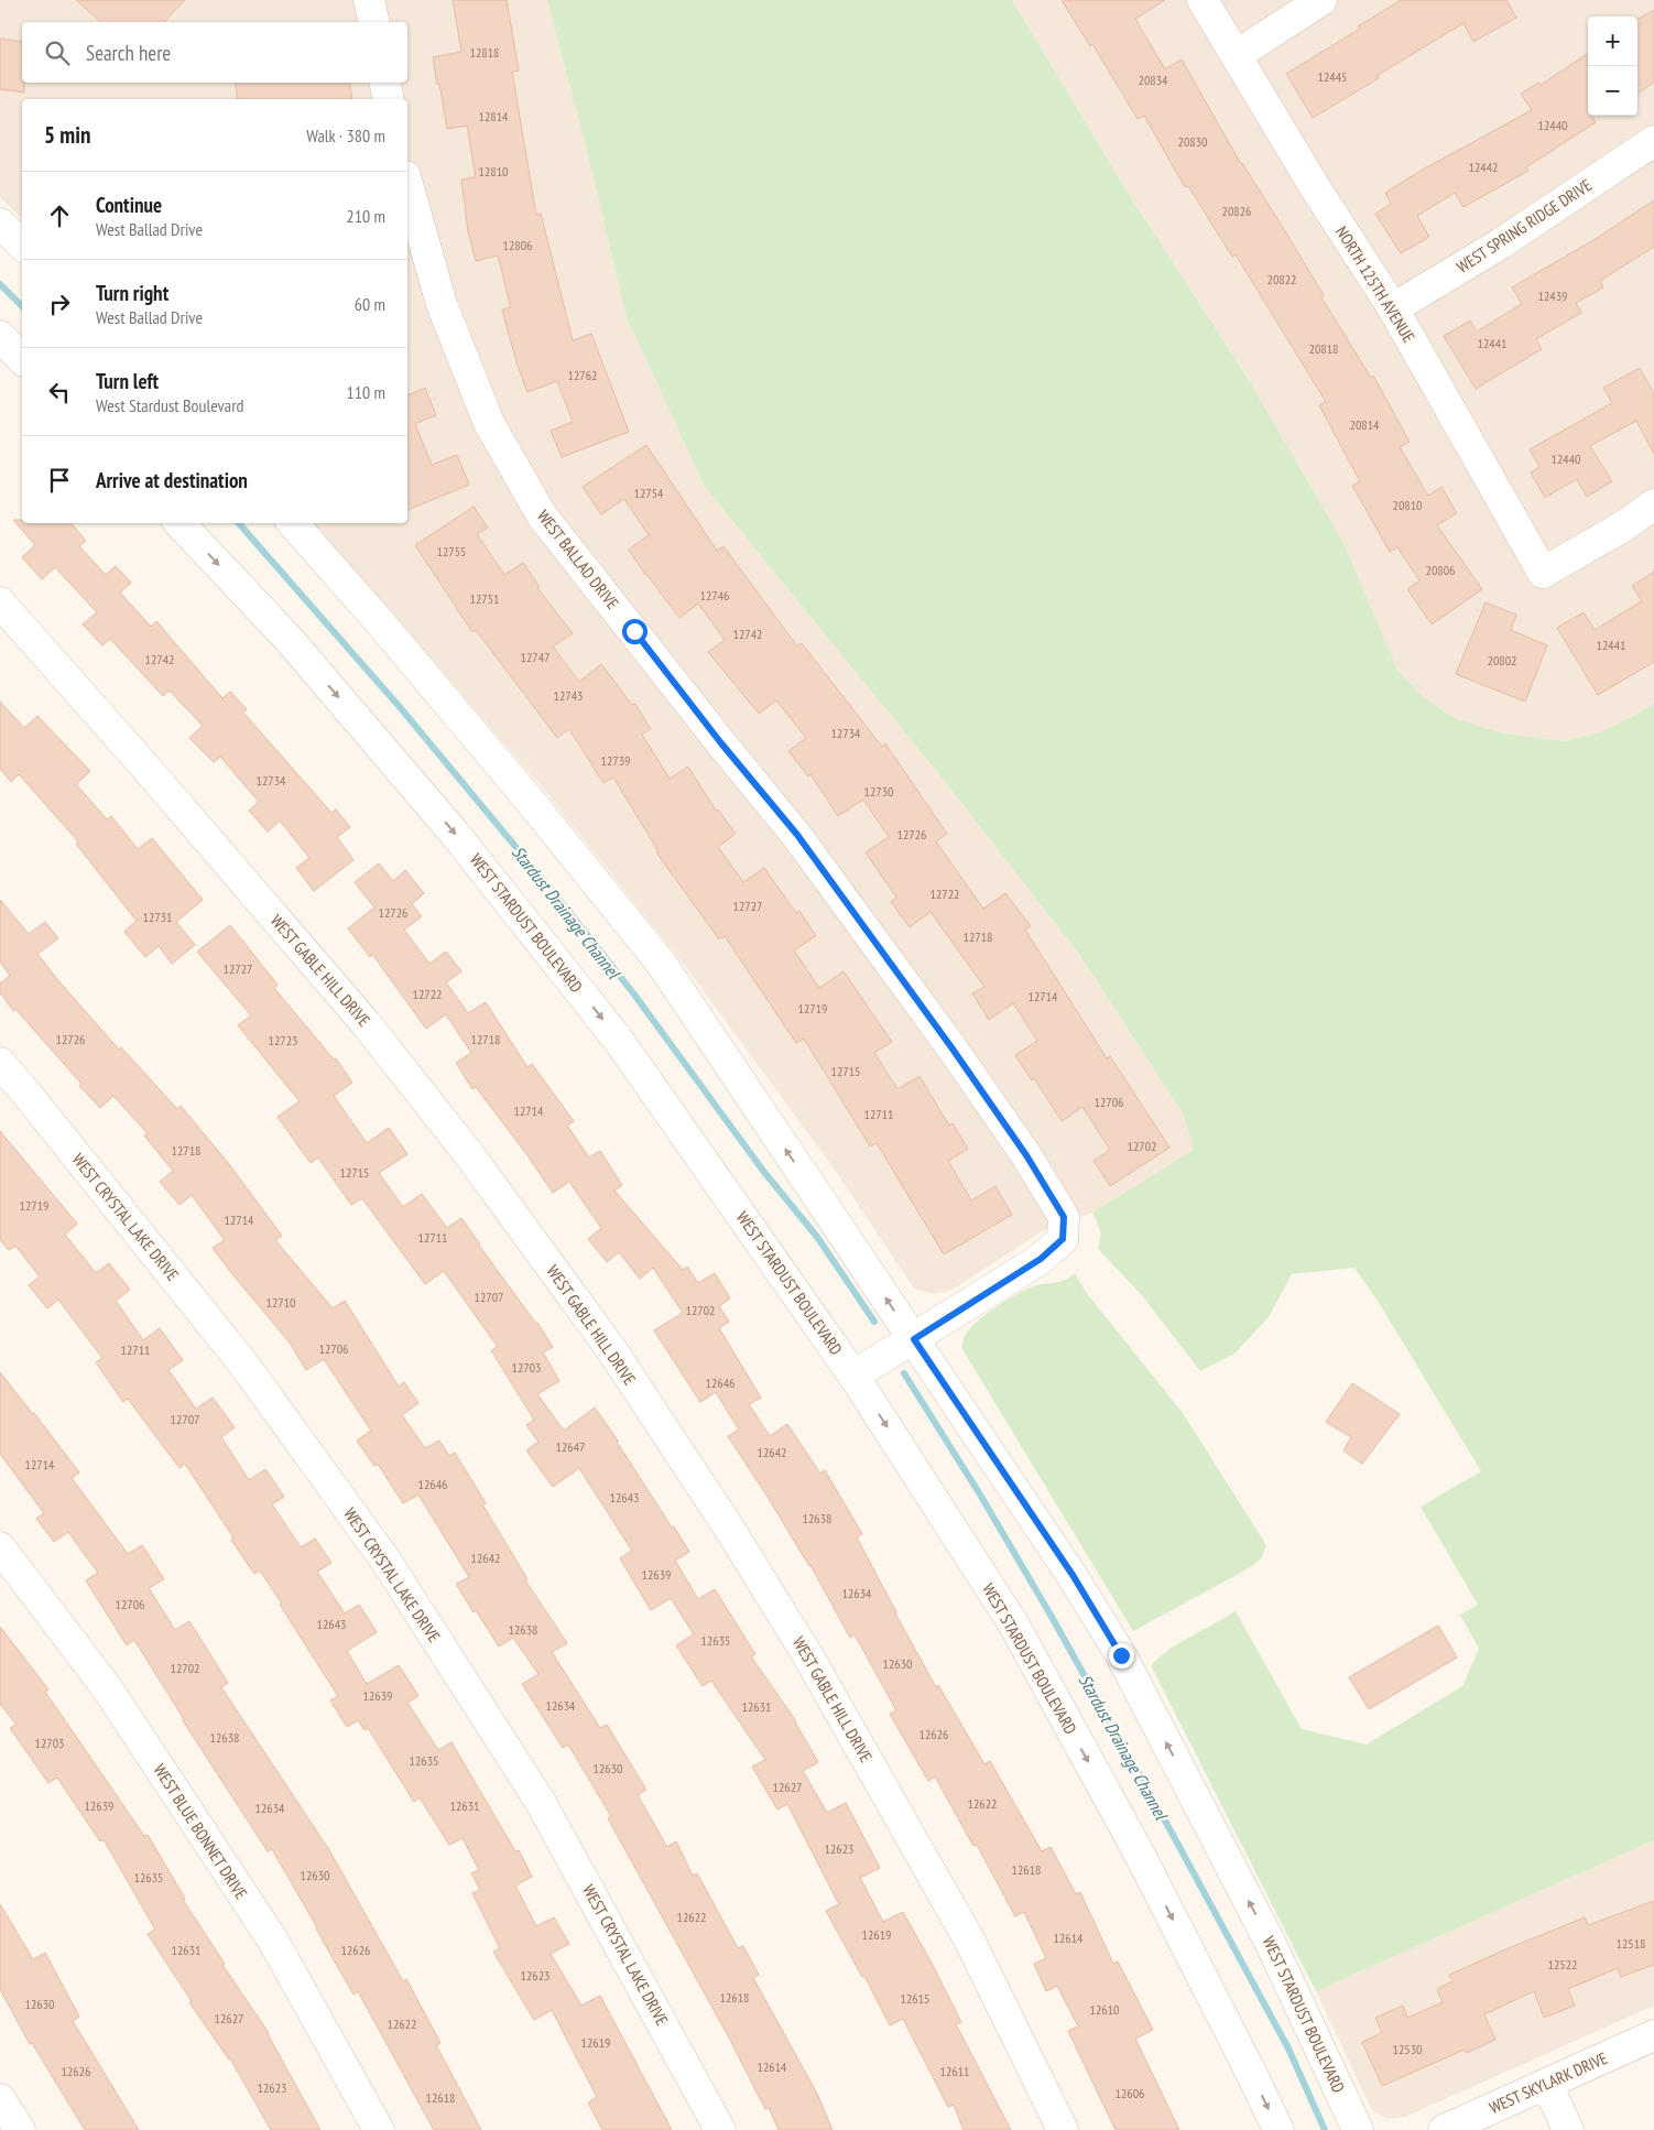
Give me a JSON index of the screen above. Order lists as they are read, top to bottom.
{
  "streets": {
    "street": [
      "WEST SPRING RIDGE DRIVE",
      "NORTH 125TH AVENUE",
      "WEST BALLAD DRIVE",
      "WEST STARDUST BOULEVARD",
      "WEST GABLE HILL DRIVE",
      "WEST CRYSTAL LAKE DRIVE",
      "WEST BLUE BONNET DRIVE",
      "WEST SKYLARK DRIVE"
    ]
  },
  "crossings": [
    ["WEST SPRING RIDGE DRIVE", "NORTH 125TH AVENUE"],
    ["WEST BALLAD DRIVE", "WEST STARDUST BOULEVARD"]
  ],
  "water": ["Stardust Drainage Channel"],
  "house_numbers": [
    "12818",
    "12445",
    "20834",
    "12814",
    "12440",
    "20830",
    "12442",
    "12810",
    "20826",
    "12806",
    "20822",
    "12439",
    "12441",
    "20818",
    "12762",
    "20814",
    "12440",
    "12754",
    "20810",
    "12755",
    "20806",
    "12746",
    "12751",
    "12742",
    "12441",
    "12747",
    "12742",
    "20802",
    "12743",
    "12734",
    "12739",
    "12734",
    "12730",
    "12726",
    "12722",
    "12727",
    "12726",
    "12731",
    "12718",
    "12727",
    "12722",
    "12714",
    "12719",
    "12726",
    "12718",
    "12723",
    "12715",
    "12706",
    "12714",
    "12711",
    "12702",
    "12718",
    "12715",
    "12719",
    "12714",
    "12711",
    "12707",
    "12710",
    "12702",
    "12706",
    "12711",
    "12703",
    "12646",
    "12707",
    "12647",
    "12642",
    "12714",
    "12646",
    "12643",
    "12638",
    "12642",
    "12639",
    "12634",
    "12706",
    "12643",
    "12638",
    "12635",
    "12630",
    "12702",
    "12639",
    "12634",
    "12631",
    "12626",
    "12638",
    "12703",
    "12635",
    "12630",
    "12627",
    "12622",
    "12639",
    "12631",
    "12634",
    "12623",
    "12618",
    "12630",
    "12635",
    "12622",
    "12619",
    "12614",
    "12518",
    "12631",
    "12626",
    "12522",
    "12623",
    "12618",
    "12615",
    "12630",
    "12610",
    "12627",
    "12622",
    "12619",
    "12530",
    "12614",
    "12626",
    "12611",
    "12623",
    "12606",
    "12618"
  ],
  "page": {
    "map_buttons": ["+", "−"],
    "search": "Search here",
    "heading": ["5 min", "Walk · 380 m"],
    "list": [
      ["Continue", "West Ballad Drive", "210 m"],
      ["Turn right", "West Ballad Drive", "60 m"],
      ["Turn left", "West Stardust Boulevard", "110 m"],
      "Arrive at destination"
    ]
  }
}
